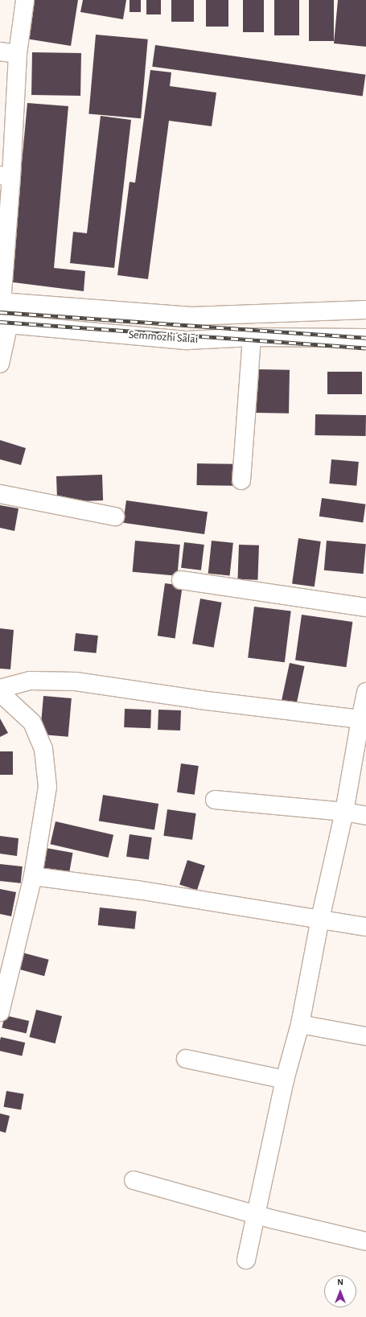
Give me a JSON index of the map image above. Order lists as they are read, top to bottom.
{
  "streets": {
    "street": ["Semmozhi Salai"]
  },
  "north": "top"
}
